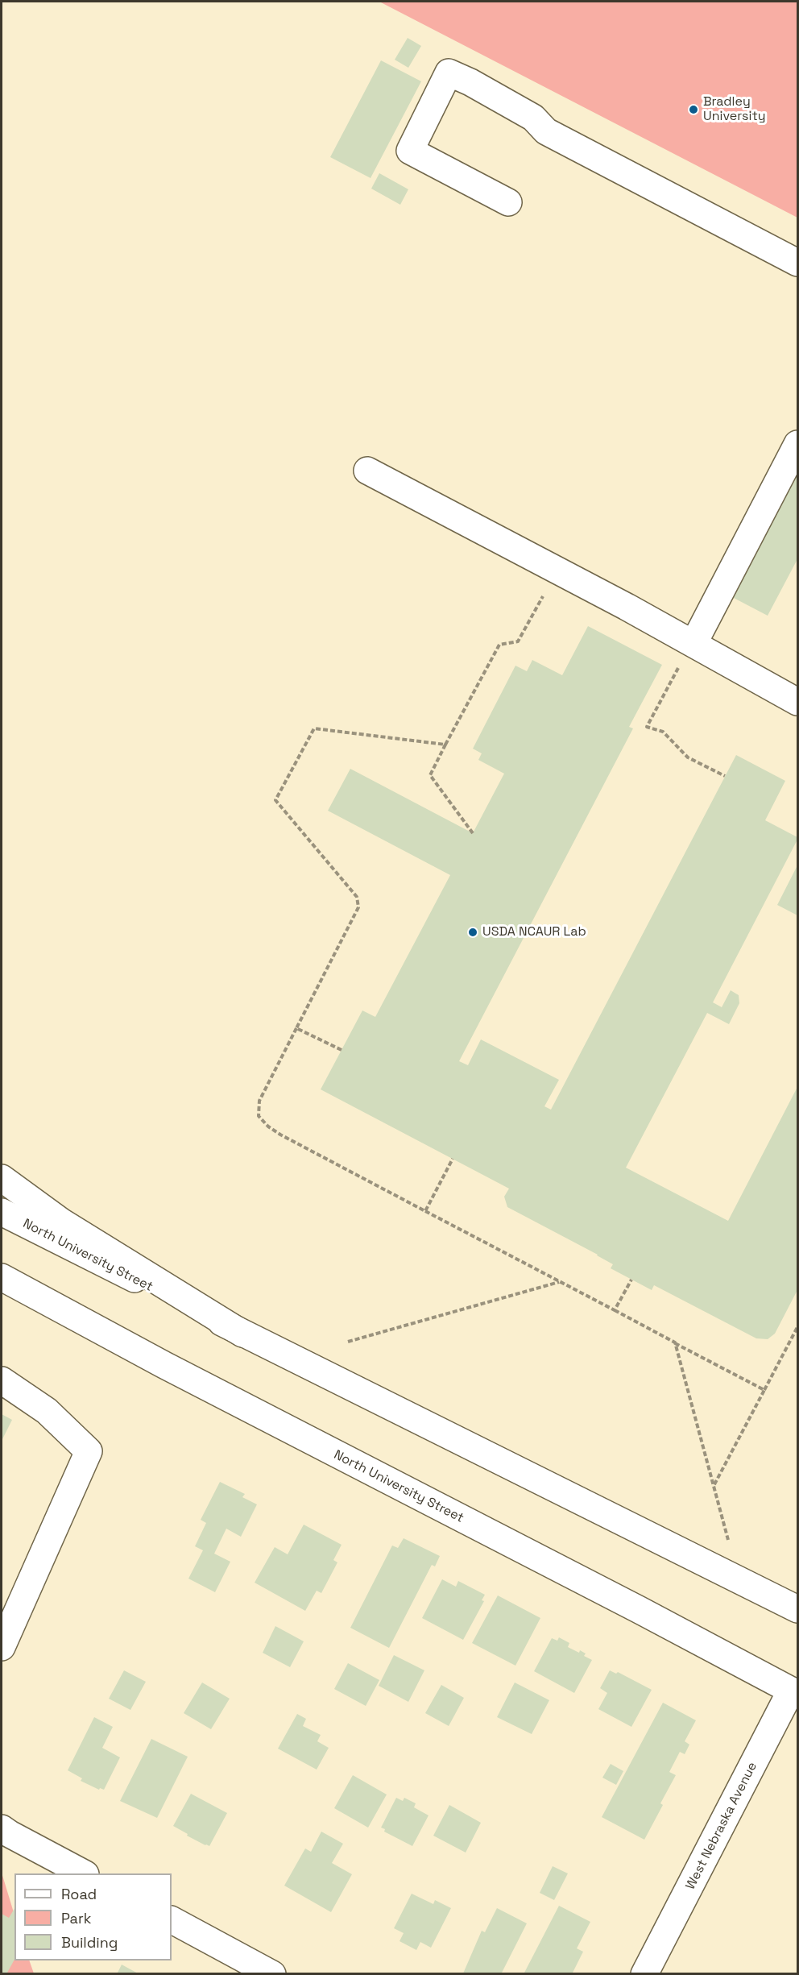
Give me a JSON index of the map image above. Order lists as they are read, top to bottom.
{
  "streets": {
    "main road": ["North University Street", "West Nebraska Avenue"]
  },
  "crossings": [
    ["North University Street", "West Nebraska Avenue"]
  ],
  "places": ["Bradley University", "USDA NCAUR Lab"],
  "legend": ["Road", "Park", "Building"]
}
